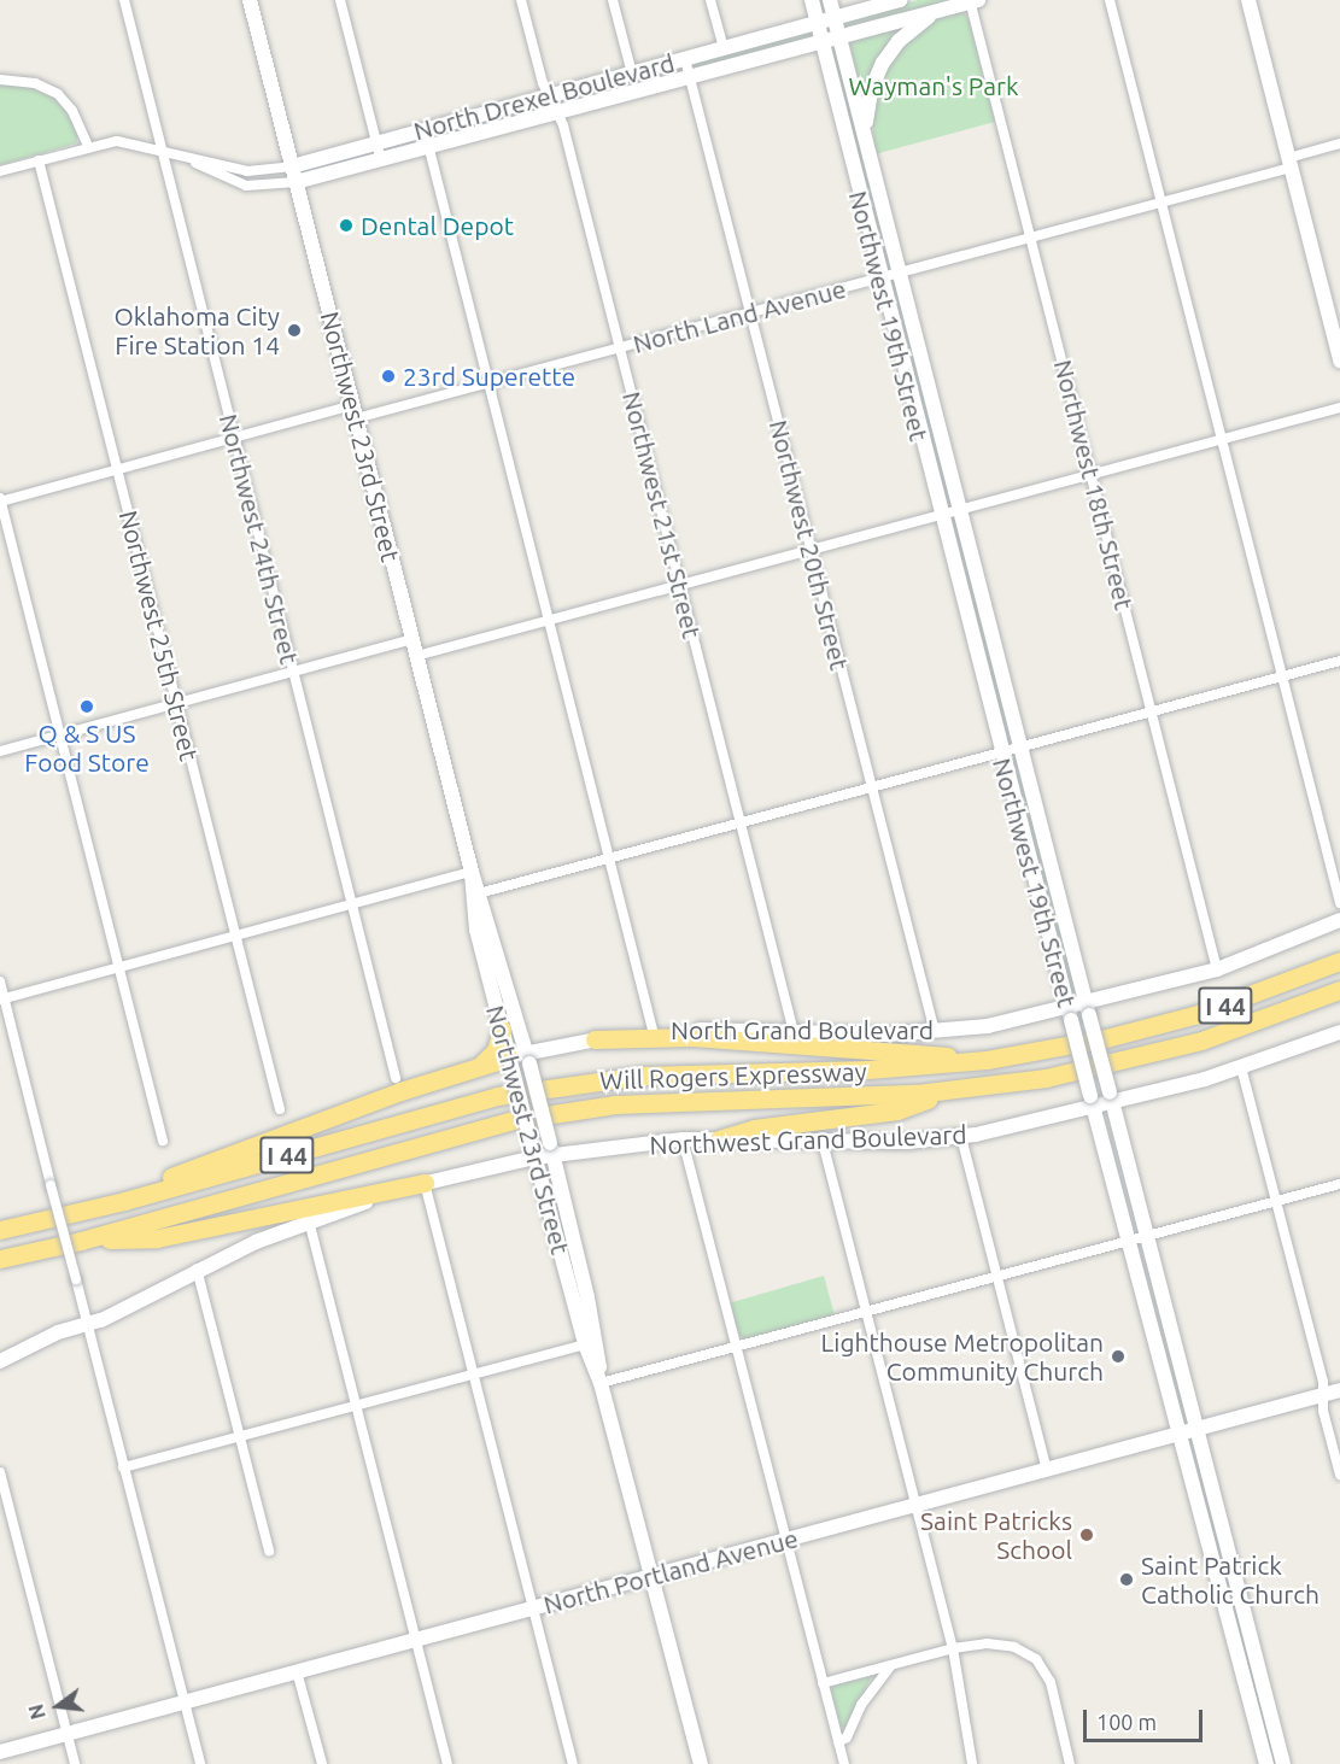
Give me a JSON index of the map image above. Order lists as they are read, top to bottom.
{
  "streets": {
    "highway": ["I 44", "Will Rogers Expressway"],
    "street": [
      "North Drexel Boulevard",
      "North Land Avenue",
      "Northwest 19th Street",
      "Northwest 23rd Street",
      "Northwest 18th Street",
      "Northwest 21st Street",
      "Northwest 24th Street",
      "Northwest 20th Street",
      "Northwest 25th Street",
      "North Grand Boulevard",
      "Northwest Grand Boulevard",
      "North Portland Avenue"
    ]
  },
  "crossings": [
    ["North Drexel Boulevard", "Northwest 19th Street"],
    ["North Drexel Boulevard", "Northwest 23rd Street"],
    ["North Drexel Boulevard", "Northwest 21st Street"],
    ["North Drexel Boulevard", "Northwest 24th Street"],
    ["North Drexel Boulevard", "Northwest 20th Street"],
    ["North Drexel Boulevard", "Northwest 25th Street"],
    ["North Land Avenue", "Northwest 19th Street"],
    ["North Land Avenue", "Northwest 23rd Street"],
    ["North Land Avenue", "Northwest 18th Street"],
    ["North Land Avenue", "Northwest 21st Street"],
    ["North Land Avenue", "Northwest 24th Street"],
    ["North Land Avenue", "Northwest 20th Street"],
    ["North Land Avenue", "Northwest 25th Street"],
    ["Northwest 19th Street", "North Grand Boulevard"],
    ["Northwest 19th Street", "Northwest Grand Boulevard"],
    ["Northwest 19th Street", "North Portland Avenue"],
    ["Northwest 23rd Street", "North Grand Boulevard"],
    ["Northwest 23rd Street", "Northwest Grand Boulevard"],
    ["Northwest 23rd Street", "North Portland Avenue"],
    ["Northwest 18th Street", "North Grand Boulevard"],
    ["Northwest 21st Street", "North Grand Boulevard"],
    ["Northwest 20th Street", "North Grand Boulevard"]
  ],
  "parks": ["Wayman's Park"],
  "places": [
    "Dental Depot",
    "Oklahoma City Fire Station 14",
    "23rd Superette",
    "Q & S US Food Store",
    "Lighthouse Metropolitan Community Church",
    "Saint Patricks School",
    "Saint Patrick Catholic Church"
  ],
  "scale_bar": "100 m",
  "north": "left"
}
